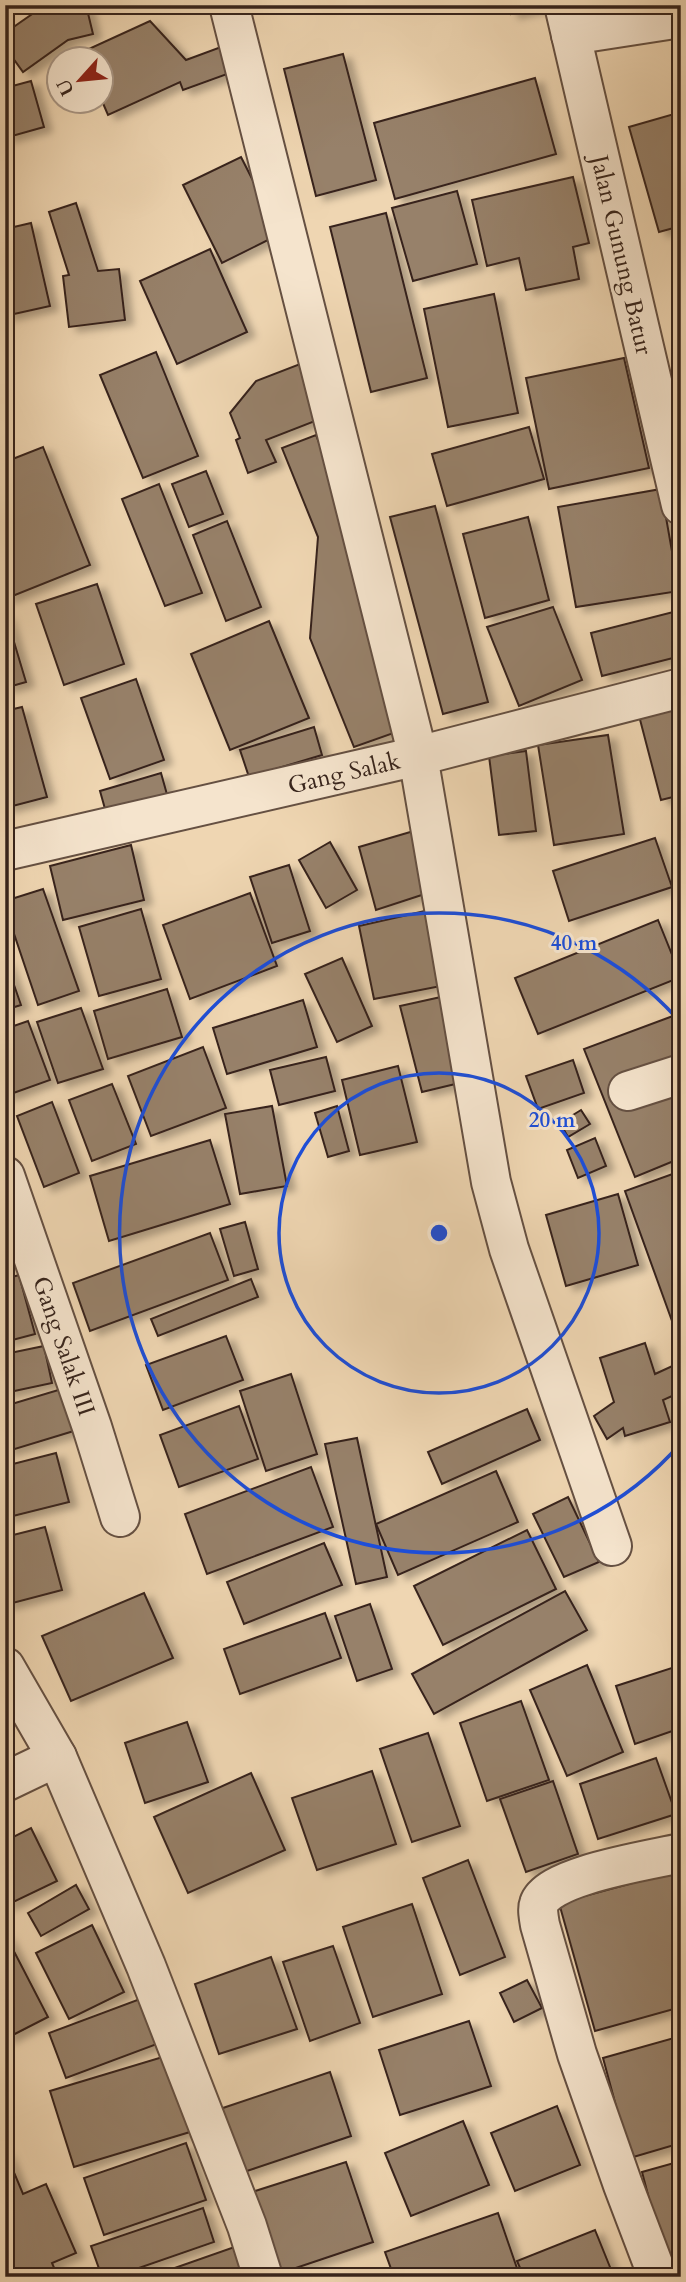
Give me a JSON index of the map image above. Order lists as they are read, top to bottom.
{
  "streets": {
    "street": ["Jalan Gunung Batur", "Gang Salak", "Gang Salak III"]
  },
  "north": "bottom left",
  "rings": ["40 m", "20 m"]
}
